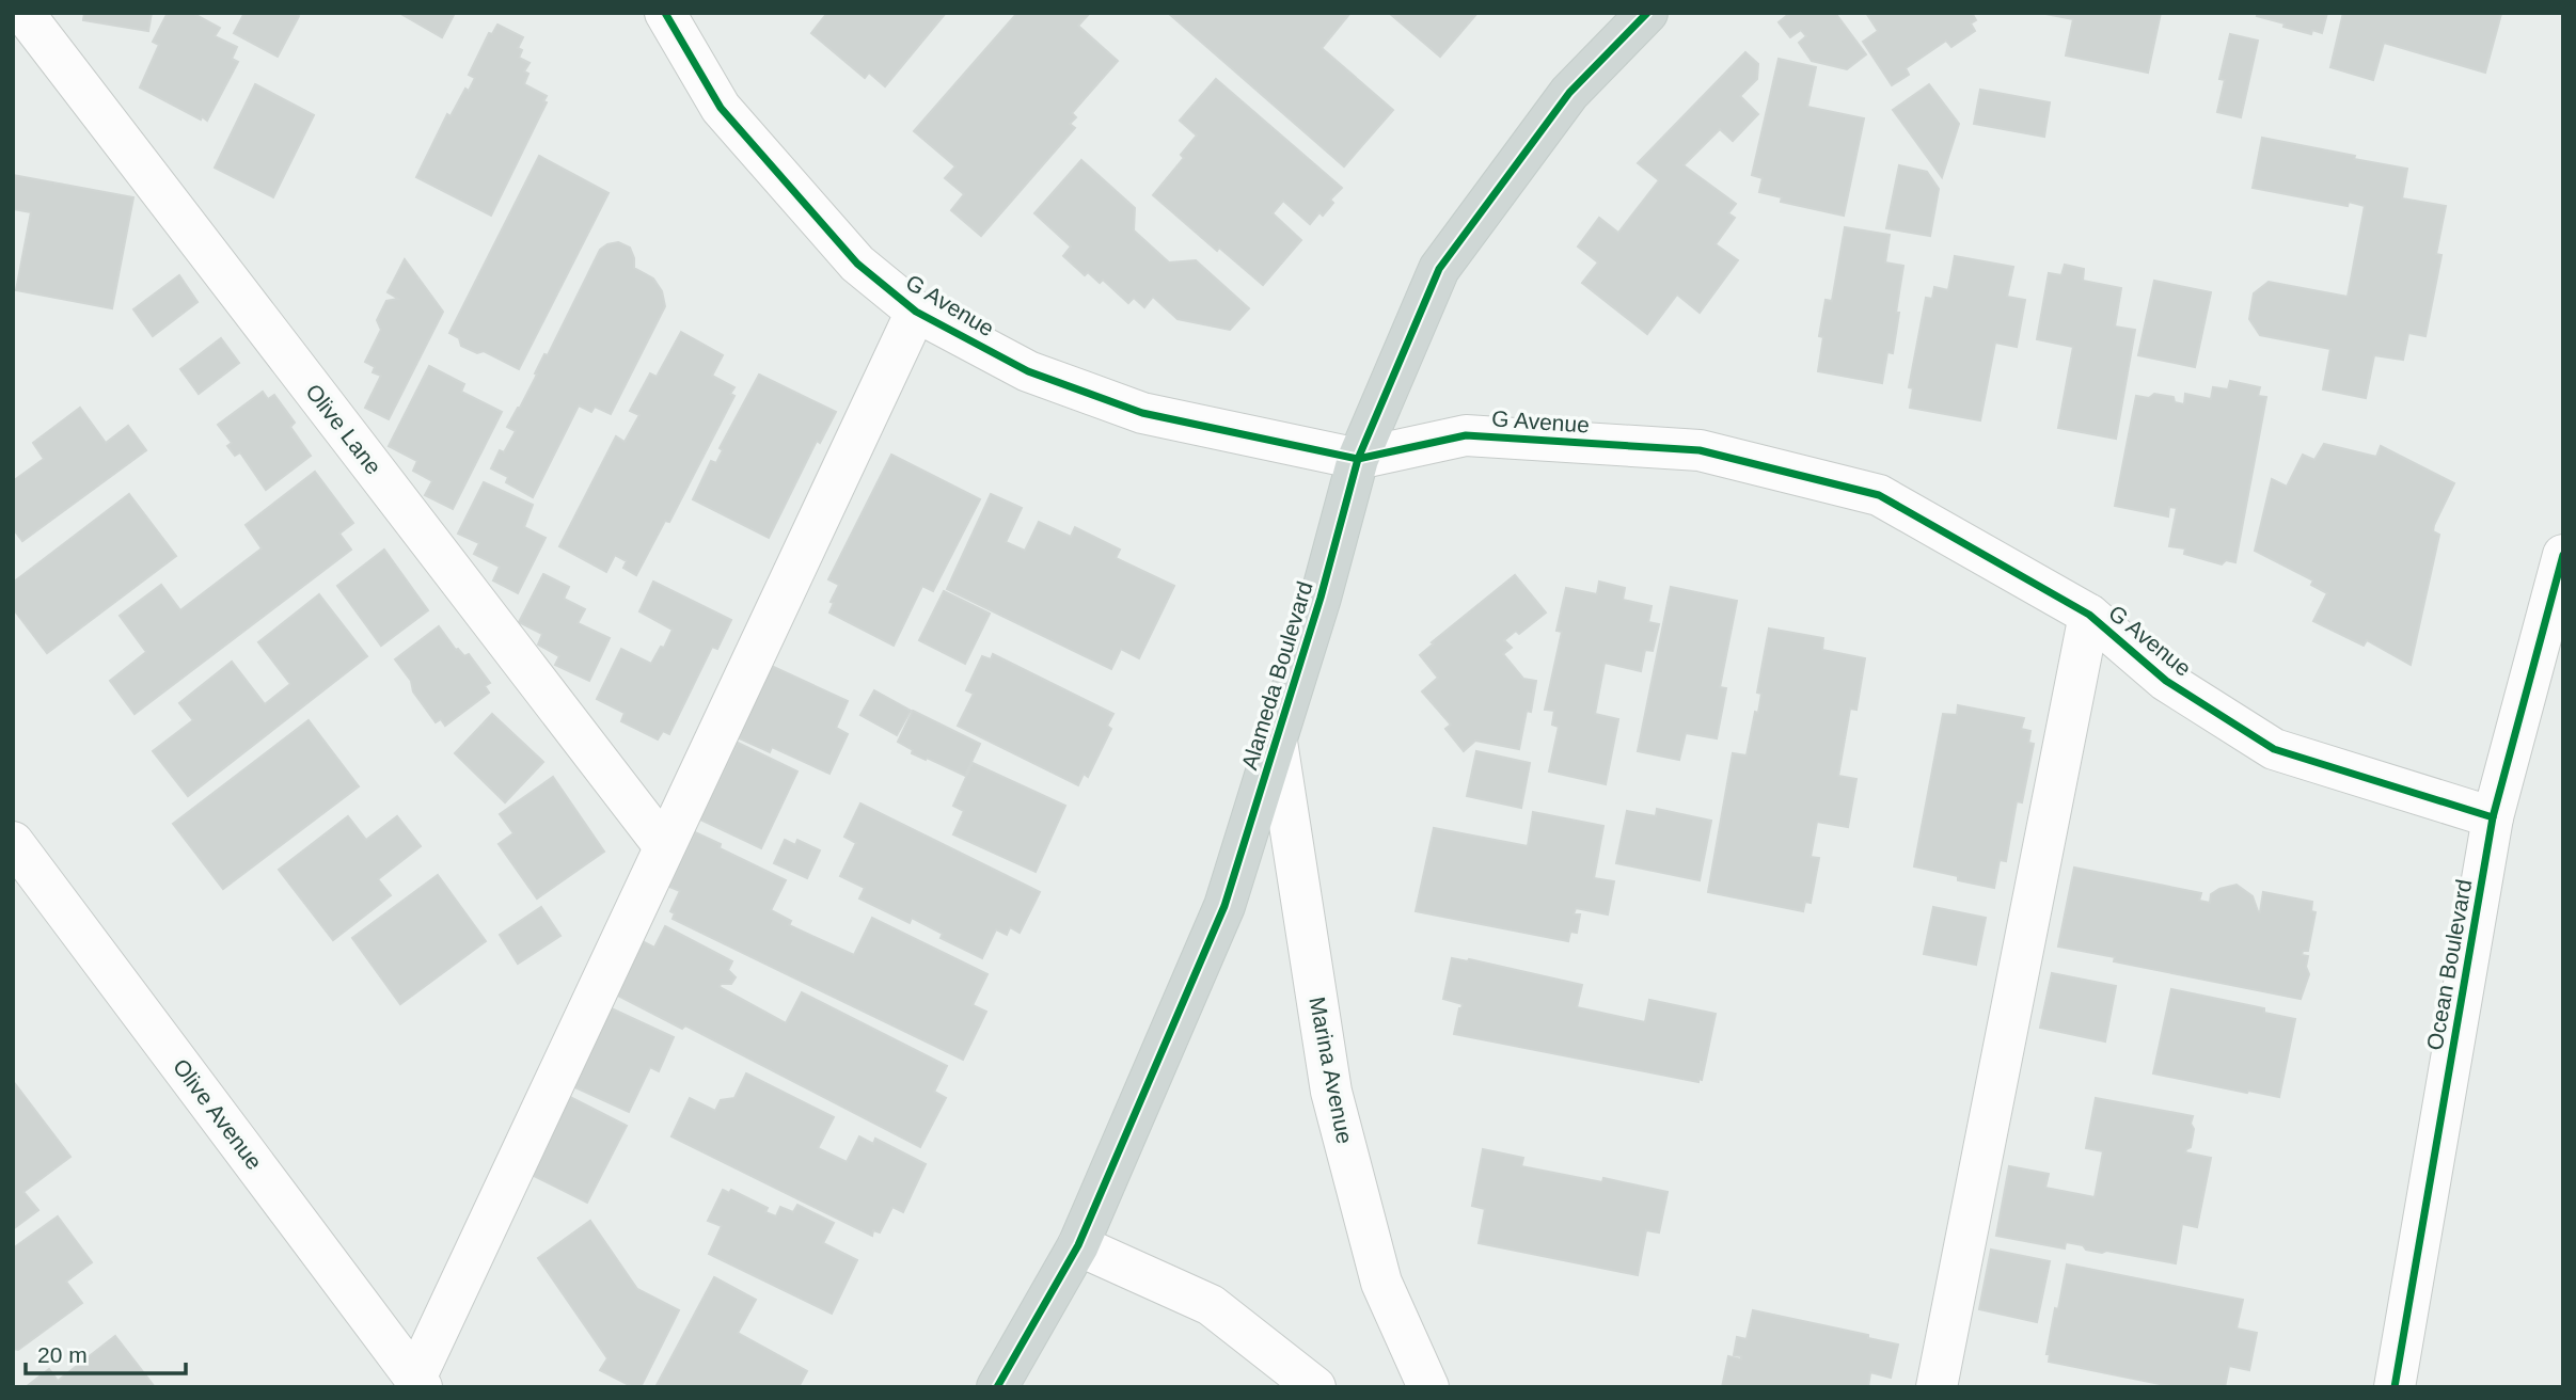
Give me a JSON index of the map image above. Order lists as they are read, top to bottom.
{
  "streets": {
    "main road": ["Alameda Boulevard"],
    "street": [
      "G Avenue",
      "Olive Lane",
      "Ocean Boulevard",
      "Marina Avenue",
      "Olive Avenue"
    ]
  },
  "crossings": [
    ["G Avenue", "Alameda Boulevard"],
    ["G Avenue", "Ocean Boulevard"],
    ["Alameda Boulevard", "Marina Avenue"]
  ],
  "scale_bar": "20 m"
}
